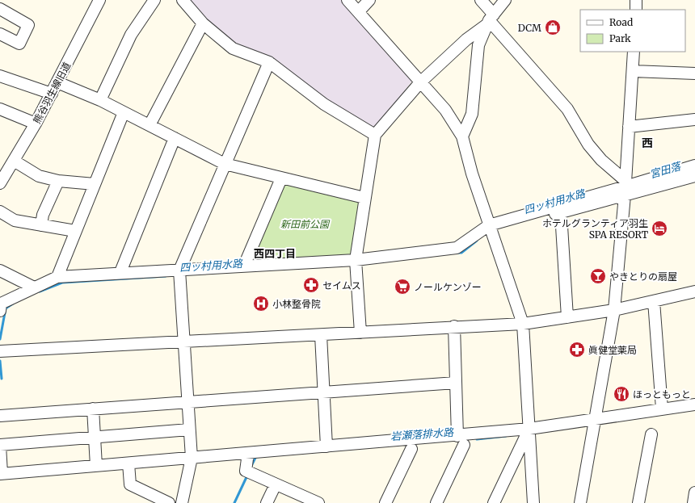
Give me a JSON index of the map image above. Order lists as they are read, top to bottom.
{
  "streets": {
    "street": ["熊谷羽生線旧道"]
  },
  "districts": ["西", "西四丁目"],
  "water": ["宮田落", "四ッ村用水路", "岩瀬落排水路"],
  "parks": ["新田前公園"],
  "places": {
    "shop": ["DCM"],
    "hotel": ["ホテルグランティア羽生 SPA RESORT"],
    "bar": ["やきとりの扇屋"],
    "pharmacy": ["セイムス", "眞健堂薬局"],
    "supermarket": ["ノールケンゾー"],
    "hospital": ["小林整骨院"],
    "restaurant": ["ほっともっと"]
  },
  "legend": ["Road", "Park"]
}
